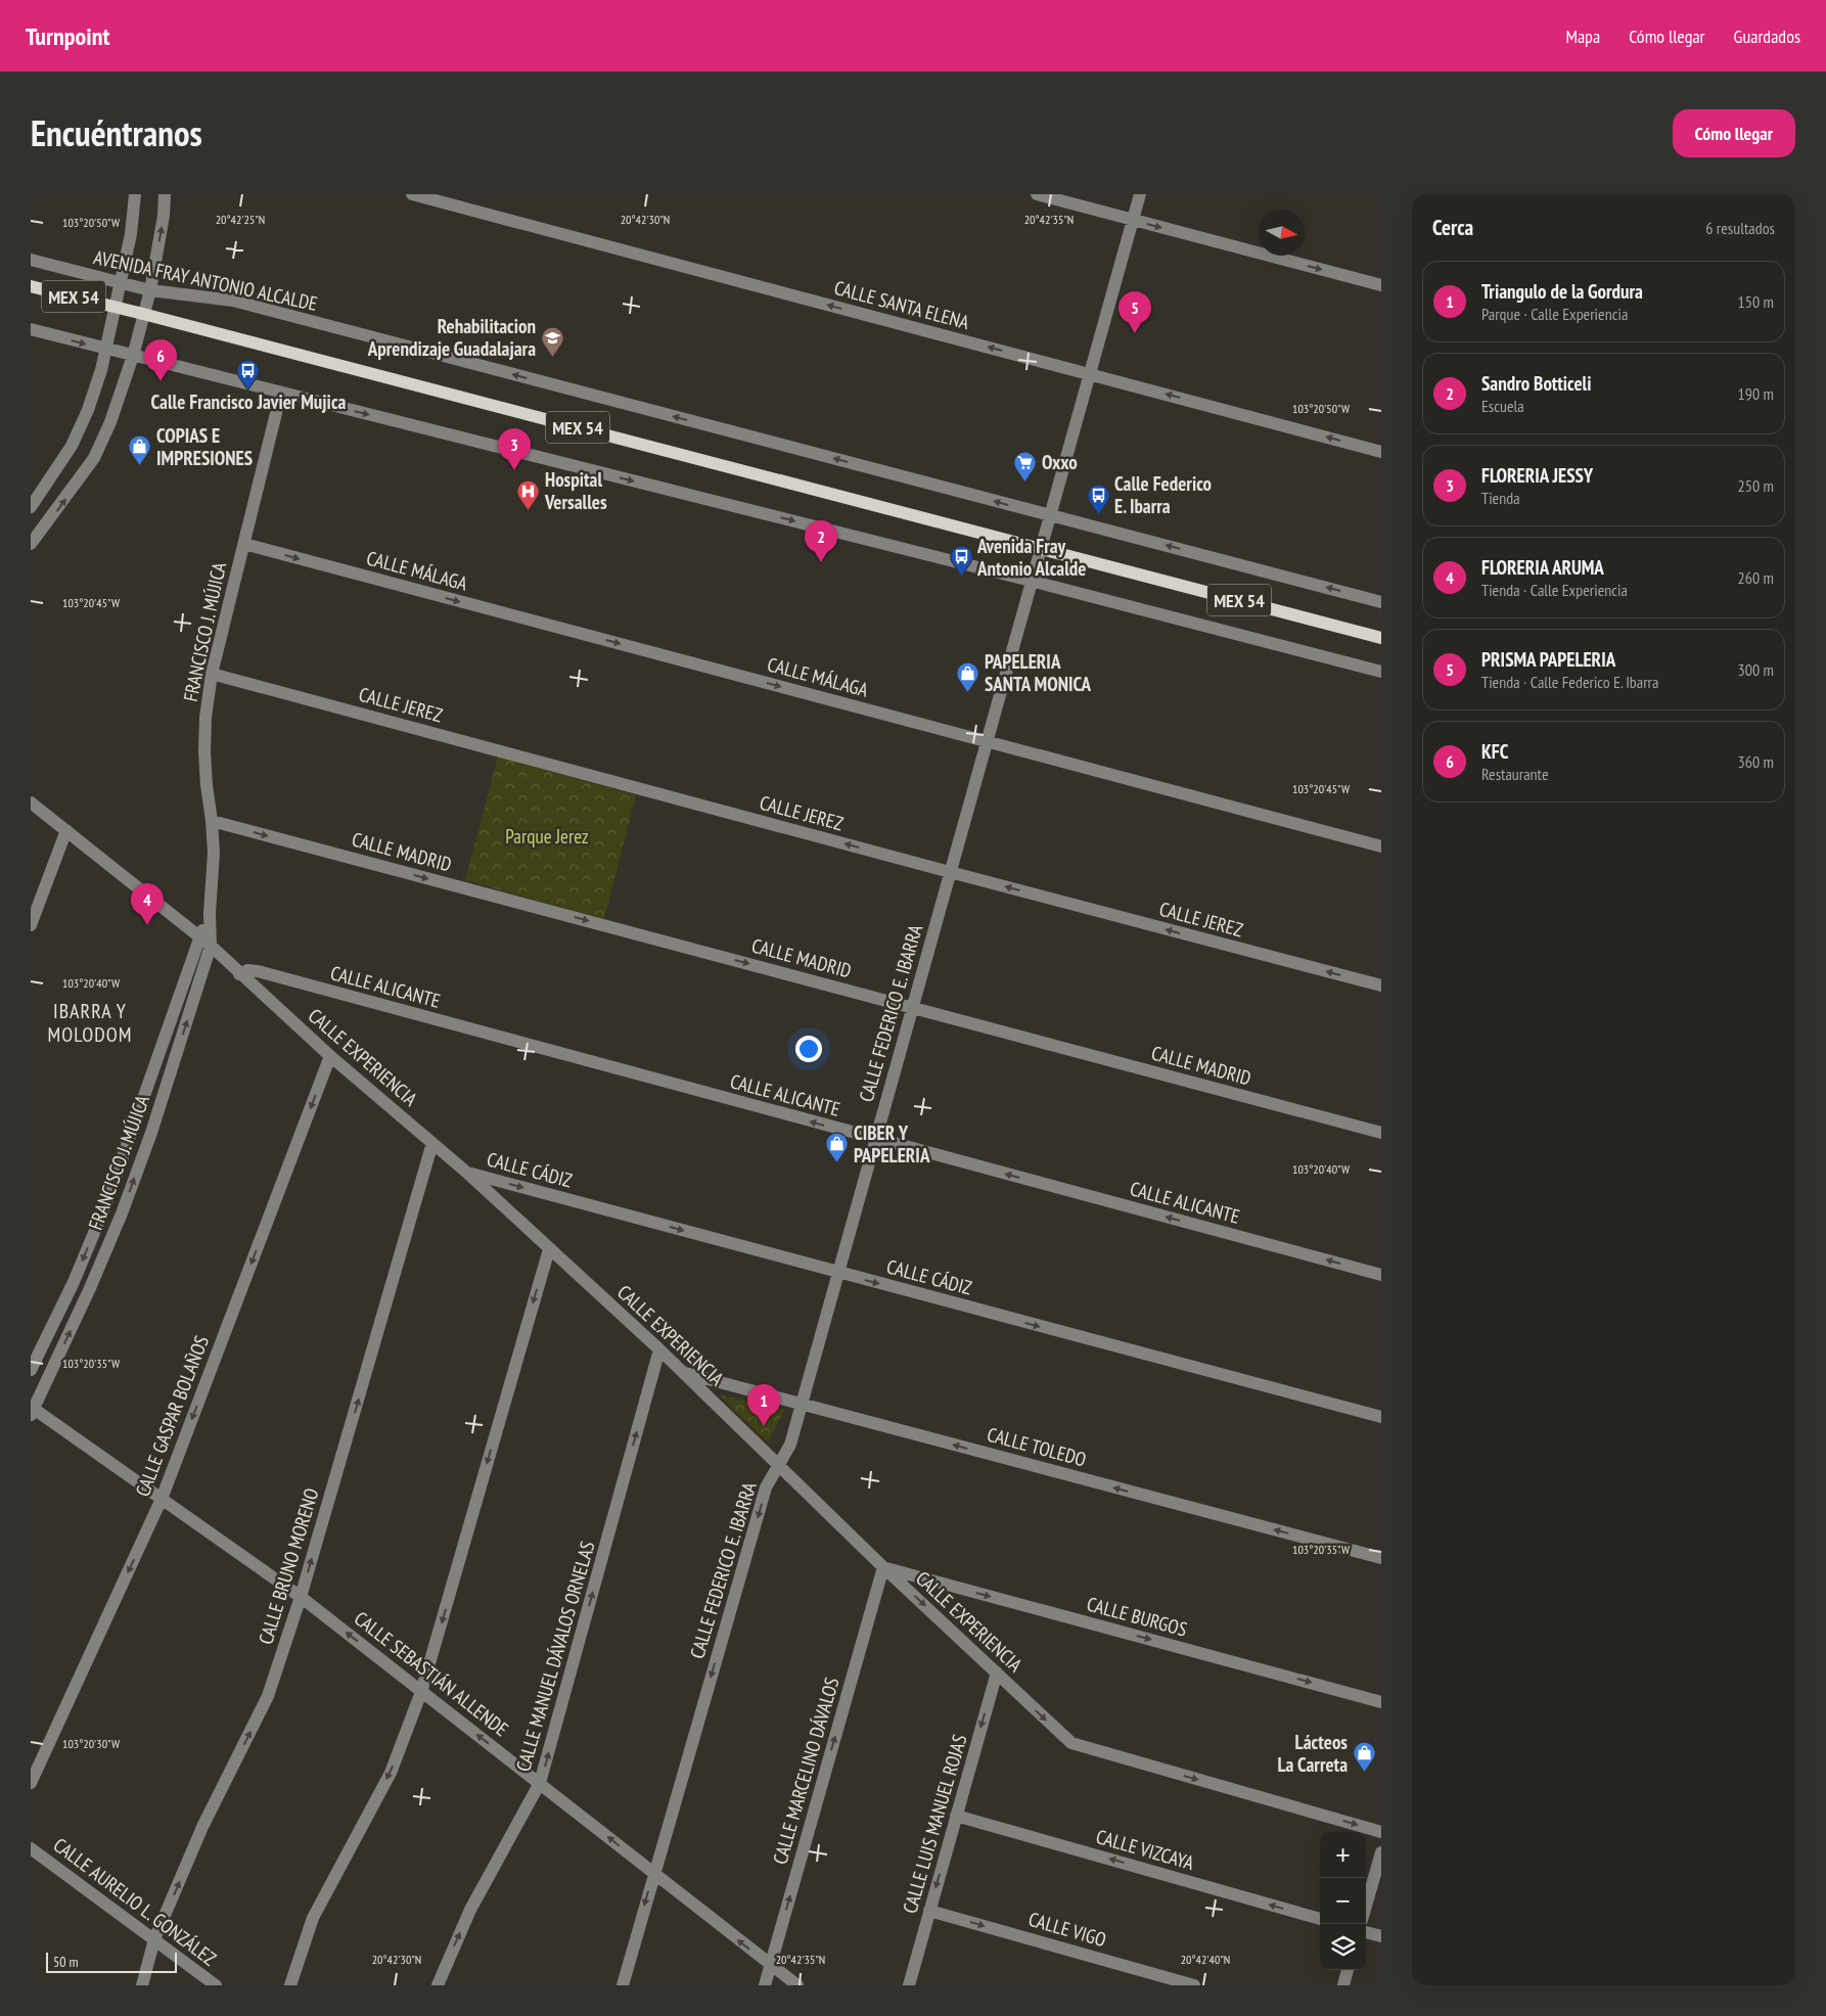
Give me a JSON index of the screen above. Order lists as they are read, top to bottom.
{
  "streets": {
    "main road": ["MEX 54"],
    "street": [
      "AVENIDA FRAY ANTONIO ALCALDE",
      "CALLE SANTA ELENA",
      "CALLE MÁLAGA",
      "FRANCISCO J. MÚJICA",
      "CALLE JEREZ",
      "CALLE MADRID",
      "CALLE ALICANTE",
      "CALLE FEDERICO E. IBARRA",
      "CALLE EXPERIENCIA",
      "CALLE CÁDIZ",
      "CALLE GASPAR BOLAÑOS",
      "CALLE TOLEDO",
      "CALLE BRUNO MORENO",
      "CALLE BURGOS",
      "CALLE MANUEL DÁVALOS ORNELAS",
      "CALLE SEBASTIÁN ALLENDE",
      "CALLE MARCELINO DÁVALOS",
      "CALLE LUIS MANUEL ROJAS",
      "CALLE VIZCAYA",
      "CALLE AURELIO L. GONZÁLEZ",
      "CALLE VIGO"
    ]
  },
  "crossings": [
    ["AVENIDA FRAY ANTONIO ALCALDE", "CALLE FEDERICO E. IBARRA"],
    ["MEX 54", "CALLE FEDERICO E. IBARRA"],
    ["CALLE SANTA ELENA", "CALLE FEDERICO E. IBARRA"],
    ["CALLE MÁLAGA", "FRANCISCO J. MÚJICA"],
    ["CALLE MÁLAGA", "CALLE FEDERICO E. IBARRA"],
    ["FRANCISCO J. MÚJICA", "CALLE JEREZ"],
    ["FRANCISCO J. MÚJICA", "CALLE MADRID"],
    ["FRANCISCO J. MÚJICA", "CALLE EXPERIENCIA"],
    ["FRANCISCO J. MÚJICA", "CALLE SEBASTIÁN ALLENDE"],
    ["CALLE JEREZ", "CALLE FEDERICO E. IBARRA"],
    ["CALLE MADRID", "CALLE FEDERICO E. IBARRA"],
    ["CALLE ALICANTE", "CALLE FEDERICO E. IBARRA"],
    ["CALLE ALICANTE", "CALLE EXPERIENCIA"],
    ["CALLE FEDERICO E. IBARRA", "CALLE EXPERIENCIA"],
    ["CALLE FEDERICO E. IBARRA", "CALLE CÁDIZ"],
    ["CALLE FEDERICO E. IBARRA", "CALLE TOLEDO"],
    ["CALLE FEDERICO E. IBARRA", "CALLE SEBASTIÁN ALLENDE"],
    ["CALLE EXPERIENCIA", "CALLE CÁDIZ"],
    ["CALLE EXPERIENCIA", "CALLE GASPAR BOLAÑOS"],
    ["CALLE EXPERIENCIA", "CALLE TOLEDO"],
    ["CALLE EXPERIENCIA", "CALLE BRUNO MORENO"],
    ["CALLE EXPERIENCIA", "CALLE BURGOS"],
    ["CALLE EXPERIENCIA", "CALLE MANUEL DÁVALOS ORNELAS"],
    ["CALLE EXPERIENCIA", "CALLE MARCELINO DÁVALOS"],
    ["CALLE EXPERIENCIA", "CALLE LUIS MANUEL ROJAS"],
    ["CALLE GASPAR BOLAÑOS", "CALLE SEBASTIÁN ALLENDE"],
    ["CALLE BRUNO MORENO", "CALLE SEBASTIÁN ALLENDE"],
    ["CALLE BRUNO MORENO", "CALLE AURELIO L. GONZÁLEZ"],
    ["CALLE BURGOS", "CALLE MARCELINO DÁVALOS"],
    ["CALLE MANUEL DÁVALOS ORNELAS", "CALLE SEBASTIÁN ALLENDE"],
    ["CALLE SEBASTIÁN ALLENDE", "CALLE MARCELINO DÁVALOS"],
    ["CALLE LUIS MANUEL ROJAS", "CALLE VIZCAYA"],
    ["CALLE LUIS MANUEL ROJAS", "CALLE VIGO"]
  ],
  "one_way": [
    "CALLE SANTA ELENA",
    "CALLE MÁLAGA",
    "CALLE JEREZ",
    "CALLE MADRID",
    "CALLE ALICANTE",
    "CALLE CÁDIZ",
    "CALLE GASPAR BOLAÑOS",
    "CALLE TOLEDO",
    "CALLE BRUNO MORENO",
    "CALLE BURGOS",
    "CALLE MANUEL DÁVALOS ORNELAS",
    "CALLE SEBASTIÁN ALLENDE",
    "CALLE MARCELINO DÁVALOS",
    "CALLE LUIS MANUEL ROJAS",
    "CALLE VIZCAYA",
    "CALLE VIGO"
  ],
  "districts": ["IBARRA Y MOLODOM"],
  "parks": ["Parque Jerez"],
  "places": {
    "school or university": ["Rehabilitacion Aprendizaje Guadalajara"],
    "bus stop": ["Calle Francisco Javier Mujica", "Calle Federico E. Ibarra", "Avenida Fray Antonio Alcalde"],
    "shop": [
      "COPIAS E IMPRESIONES",
      "PAPELERIA SANTA MONICA",
      "CIBER Y PAPELERIA",
      "Lácteos La Carreta"
    ],
    "supermarket": ["Oxxo"],
    "hospital": ["Hospital Versalles"]
  },
  "scale_bar": "50 m",
  "north": "right",
  "page": {
    "header": "Turnpoint",
    "nav": ["Mapa", "Cómo llegar", "Guardados"],
    "title": "Encuéntranos",
    "buttons": "Cómo llegar",
    "heading": ["Cerca", "6 resultados"],
    "list": [
      {
        "mark": "1",
        "name": "Triangulo de la Gordura",
        "note": "Parque · Calle Experiencia",
        "value": "150 m"
      },
      {
        "mark": "2",
        "name": "Sandro Botticeli",
        "note": "Escuela",
        "value": "190 m"
      },
      {
        "mark": "3",
        "name": "FLORERIA JESSY",
        "note": "Tienda",
        "value": "250 m"
      },
      {
        "mark": "4",
        "name": "FLORERIA ARUMA",
        "note": "Tienda · Calle Experiencia",
        "value": "260 m"
      },
      {
        "mark": "5",
        "name": "PRISMA PAPELERIA",
        "note": "Tienda · Calle Federico E. Ibarra",
        "value": "300 m"
      },
      {
        "mark": "6",
        "name": "KFC",
        "note": "Restaurante",
        "value": "360 m"
      }
    ],
    "pins": [
      "5",
      "6",
      "3",
      "2",
      "4",
      "1"
    ],
    "map_buttons": ["+", "−"],
    "scale": "50 m"
  },
  "coordinates": [
    "20°42'25\"N",
    "20°42'30\"N",
    "20°42'35\"N",
    "103°20'50\"W",
    "103°20'45\"W",
    "103°20'40\"W",
    "103°20'35\"W",
    "103°20'30\"W",
    "20°42'40\"N"
  ]
}
